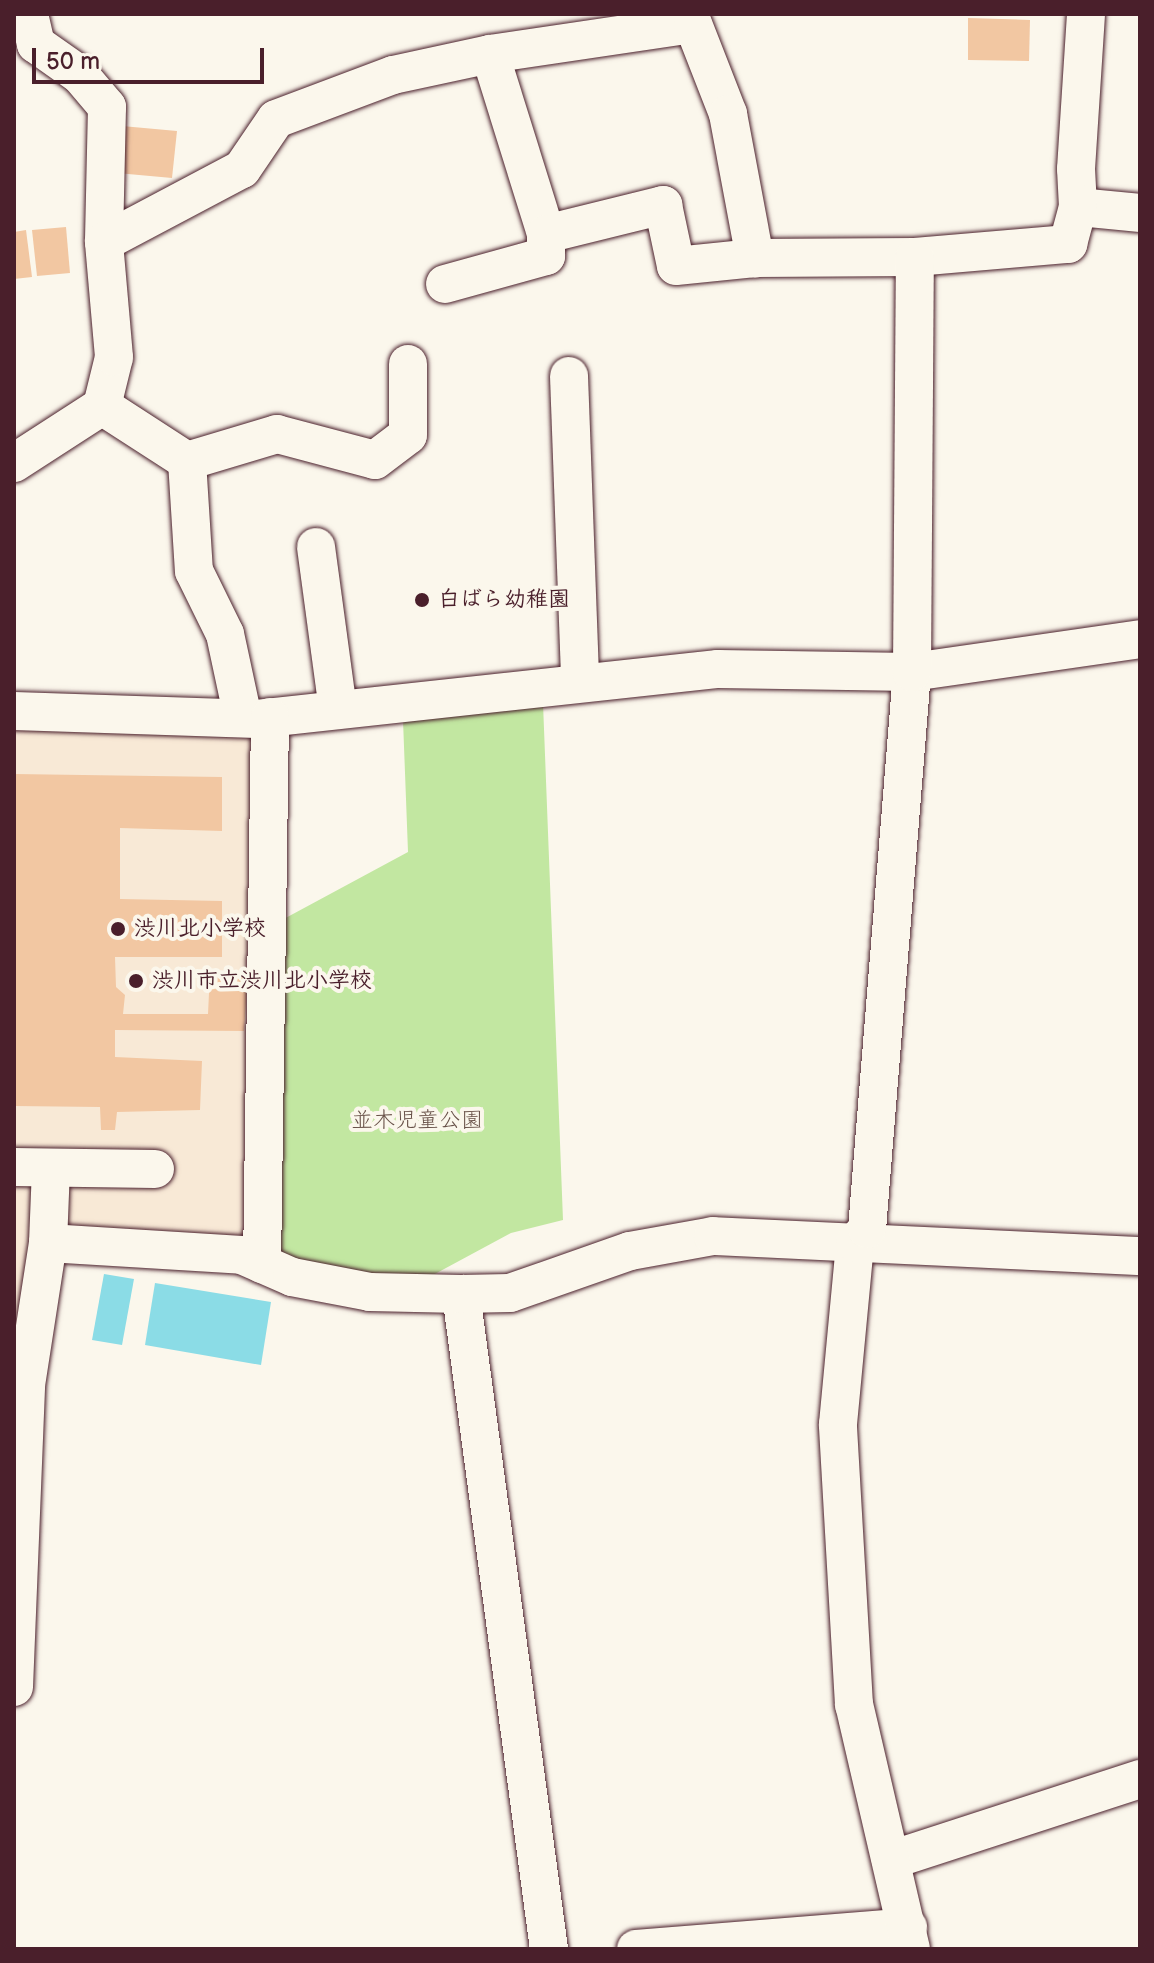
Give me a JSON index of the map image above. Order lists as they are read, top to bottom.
{
  "parks": ["並木児童公園"],
  "places": ["白ばら幼稚園", "渋川北小学校", "渋川市立渋川北小学校"],
  "scale_bar": "50 m"
}
